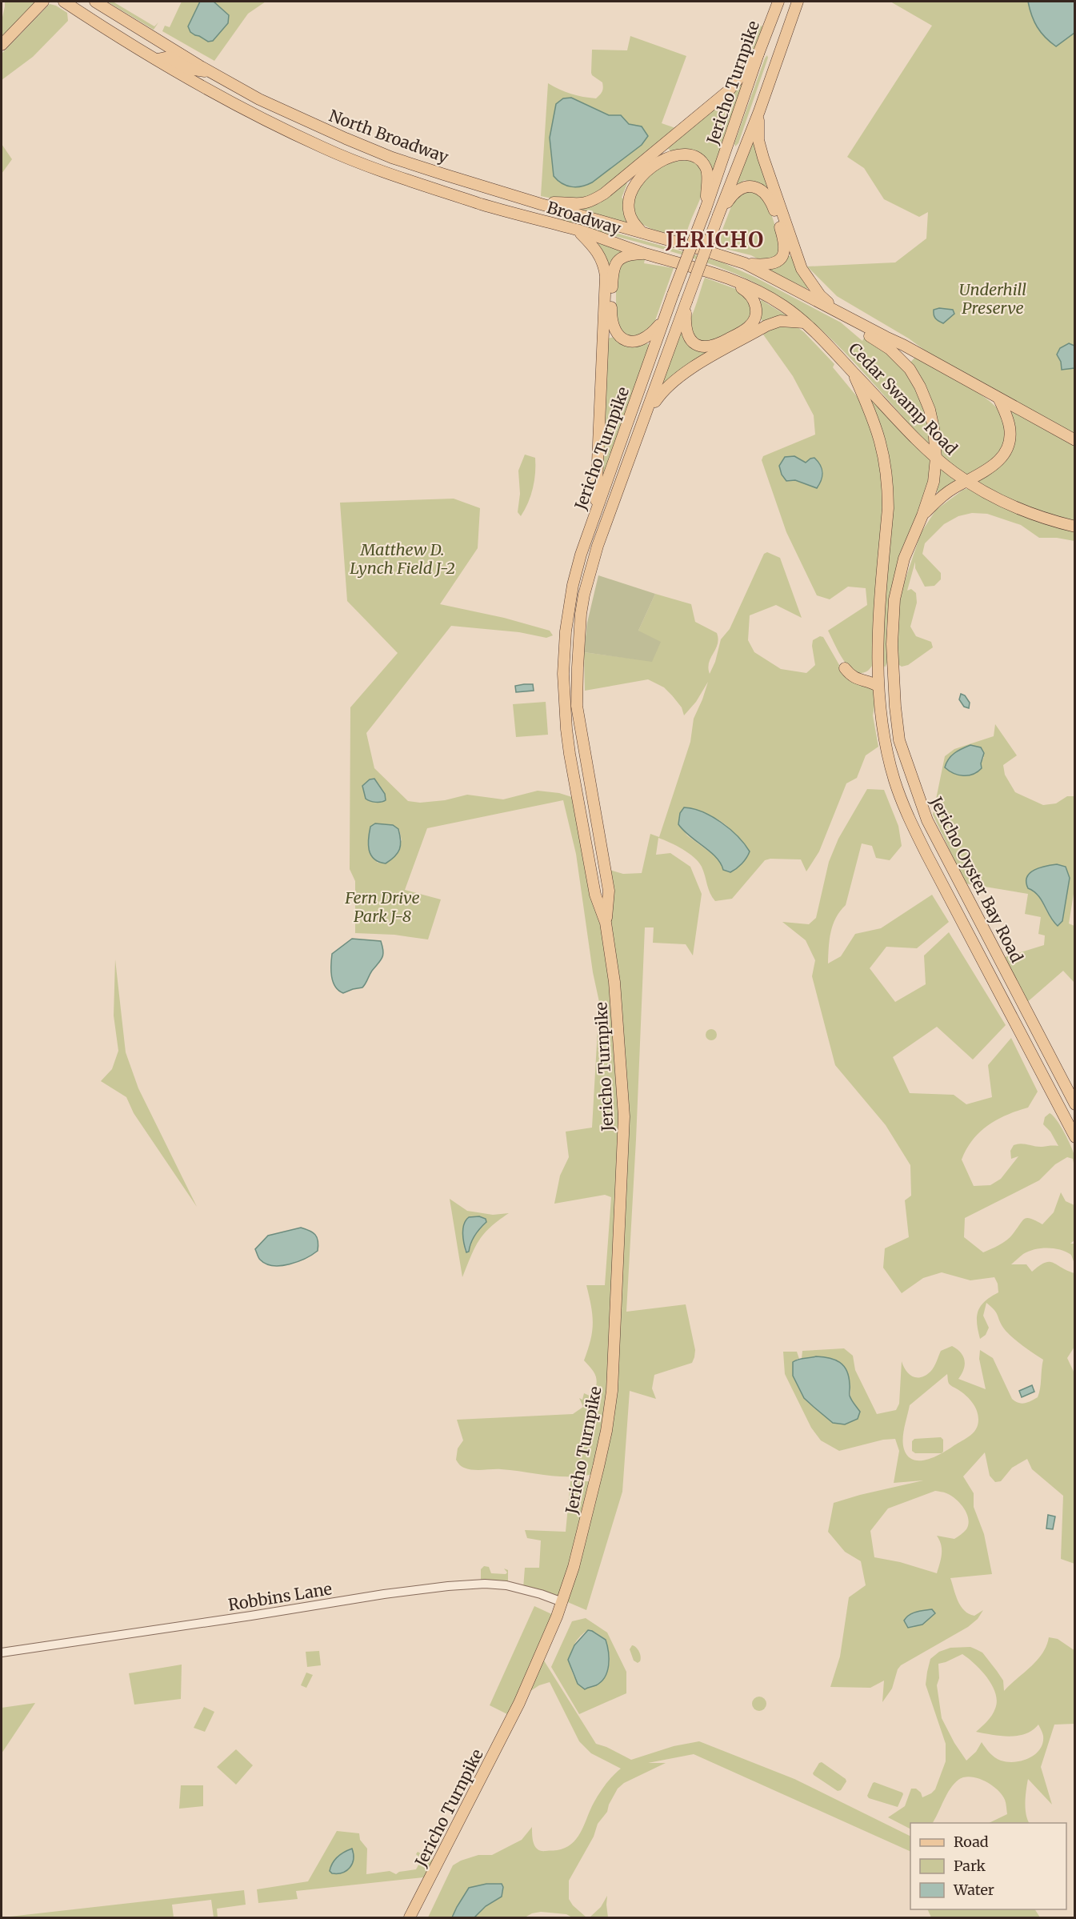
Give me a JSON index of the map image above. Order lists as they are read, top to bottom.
{
  "streets": {
    "main road": [
      "Jericho Turnpike",
      "North Broadway",
      "Broadway",
      "Cedar Swamp Road",
      "Jericho Oyster Bay Road"
    ],
    "street": ["Robbins Lane"]
  },
  "crossings": [
    ["Jericho Turnpike", "Robbins Lane"],
    ["North Broadway", "Broadway"],
    ["North Broadway", "Cedar Swamp Road"],
    ["North Broadway", "Jericho Oyster Bay Road"],
    ["Broadway", "Cedar Swamp Road"],
    ["Cedar Swamp Road", "Jericho Oyster Bay Road"]
  ],
  "districts": ["JERICHO"],
  "parks": ["Underhill Preserve", "Matthew D. Lynch Field J-2", "Fern Drive Park J-8"],
  "legend": ["Road", "Park", "Water"]
}
